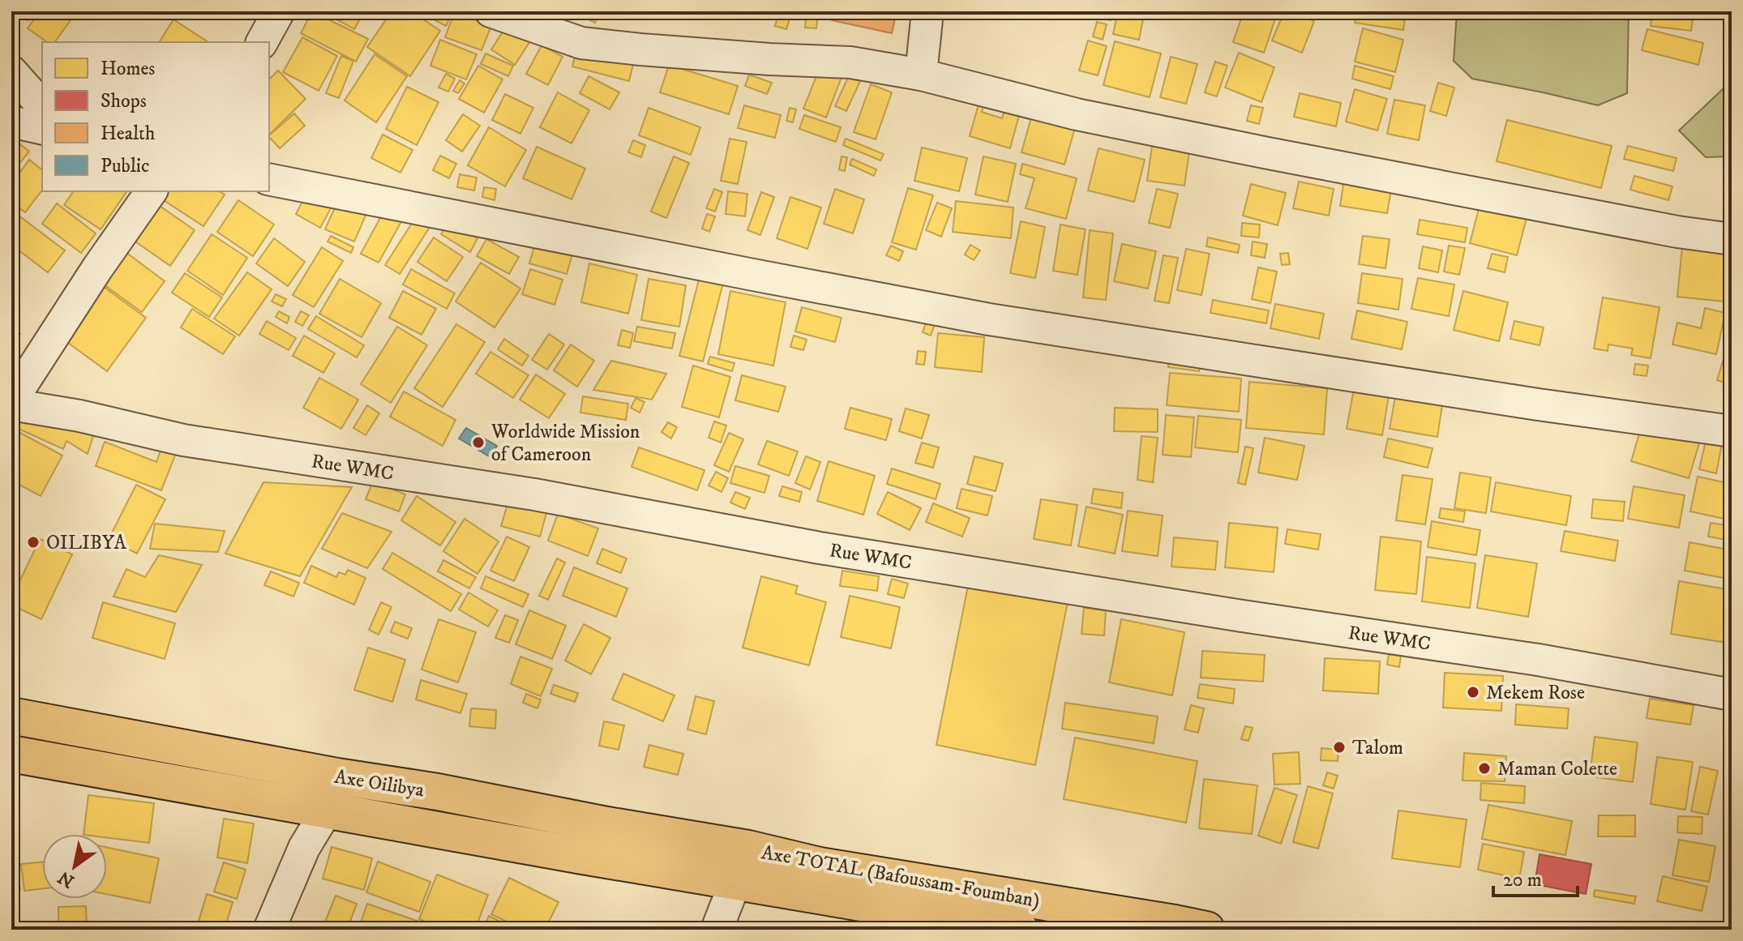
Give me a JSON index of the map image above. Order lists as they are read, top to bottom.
{
  "streets": {
    "highway": ["Axe Oilibya", "Axe TOTAL (Bafoussam-Foumban)"],
    "street": ["Rue WMC"]
  },
  "crossings": [
    ["Axe Oilibya", "Axe TOTAL (Bafoussam-Foumban)"]
  ],
  "places": [
    "Worldwide Mission of Cameroon",
    "OILIBYA",
    "Mekem Rose",
    "Talom",
    "Maman Colette"
  ],
  "legend": [
    "Homes",
    "Shops",
    "Health",
    "Public"
  ],
  "scale_bar": "20 m",
  "north": "bottom left"
}
